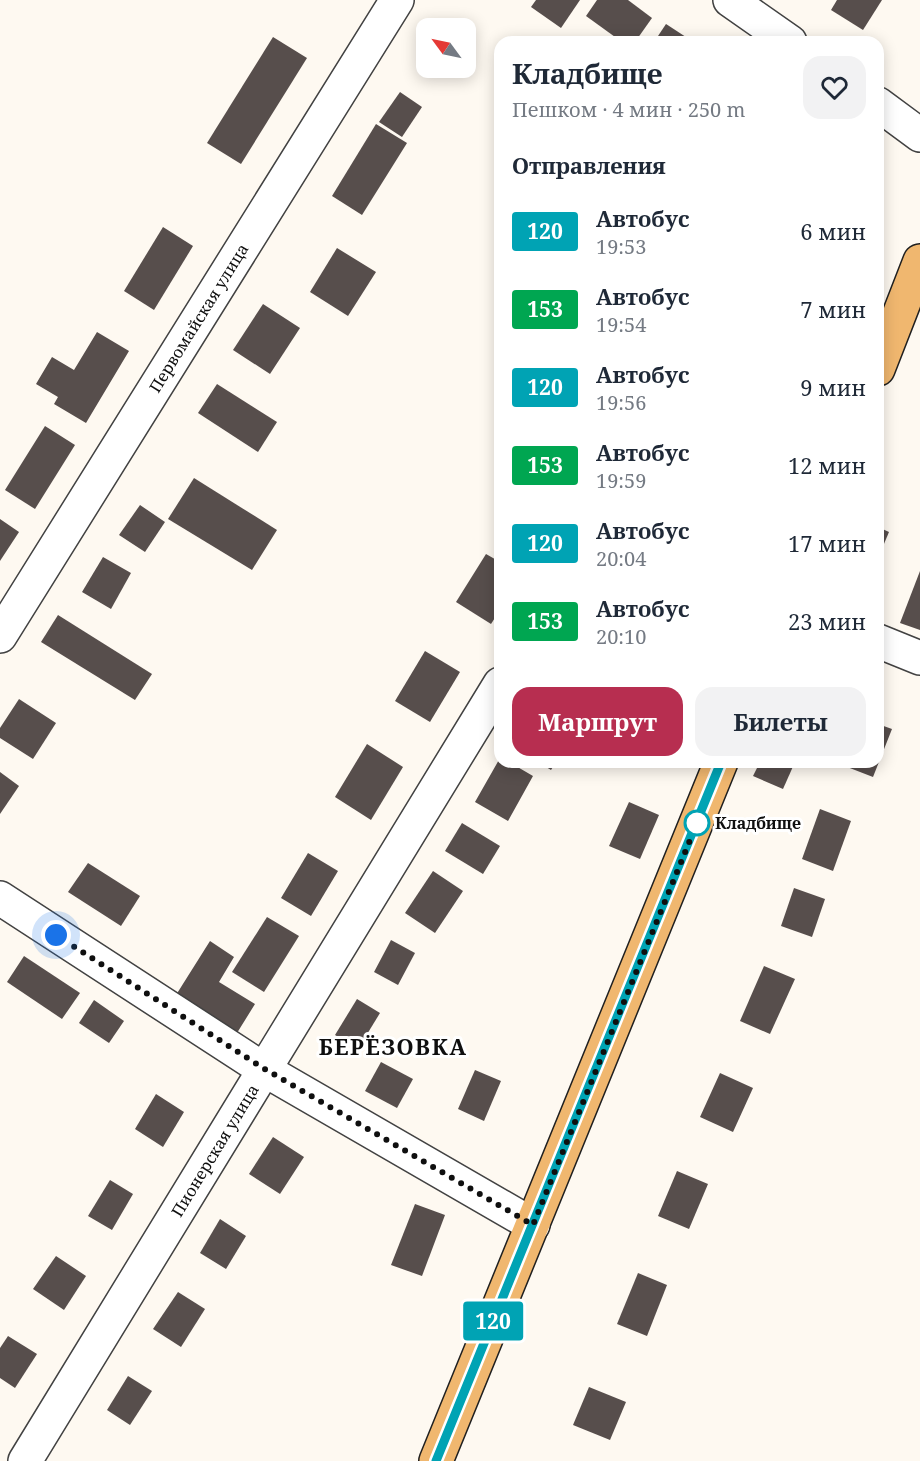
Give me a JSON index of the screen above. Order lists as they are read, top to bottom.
{
  "streets": {
    "street": ["Первомайская улица", "Пионерская улица"]
  },
  "districts": ["БЕРЁЗОВКА"],
  "places": ["Кладбище"],
  "lines": ["bus line 120"],
  "north": "top left",
  "page": {
    "on_map": "120",
    "heading": [
      ["Кладбище", "Пешком · 4 мин · 250 m"],
      "Отправления"
    ],
    "list": [
      {
        "mark": "120",
        "name": "Автобус",
        "note": "19:53",
        "value": "6 мин"
      },
      {
        "mark": "153",
        "name": "Автобус",
        "note": "19:54",
        "value": "7 мин"
      },
      {
        "mark": "120",
        "name": "Автобус",
        "note": "19:56",
        "value": "9 мин"
      },
      {
        "mark": "153",
        "name": "Автобус",
        "note": "19:59",
        "value": "12 мин"
      },
      {
        "mark": "120",
        "name": "Автобус",
        "note": "20:04",
        "value": "17 мин"
      },
      {
        "mark": "153",
        "name": "Автобус",
        "note": "20:10",
        "value": "23 мин"
      }
    ],
    "buttons": ["Маршрут", "Билеты"]
  }
}
